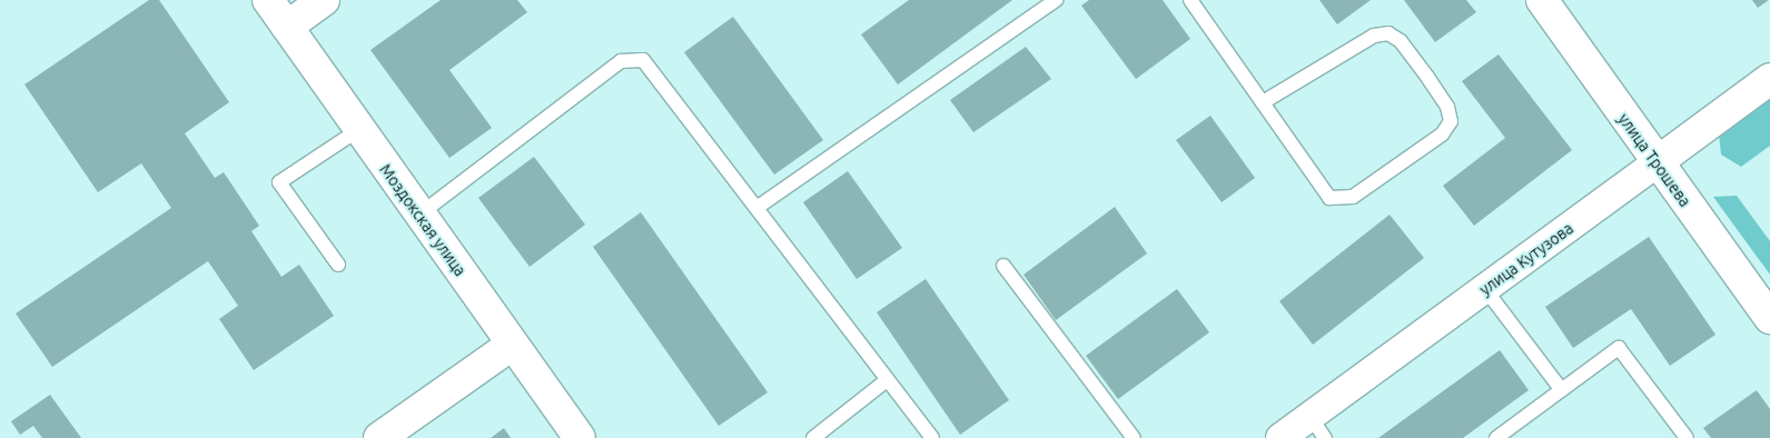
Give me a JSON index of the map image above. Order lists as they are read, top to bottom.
{
  "streets": {
    "street": ["улица Трошева", "Моздокская улица", "улица Кутузова"]
  },
  "crossings": [
    ["улица Трошева", "улица Кутузова"]
  ]
}
